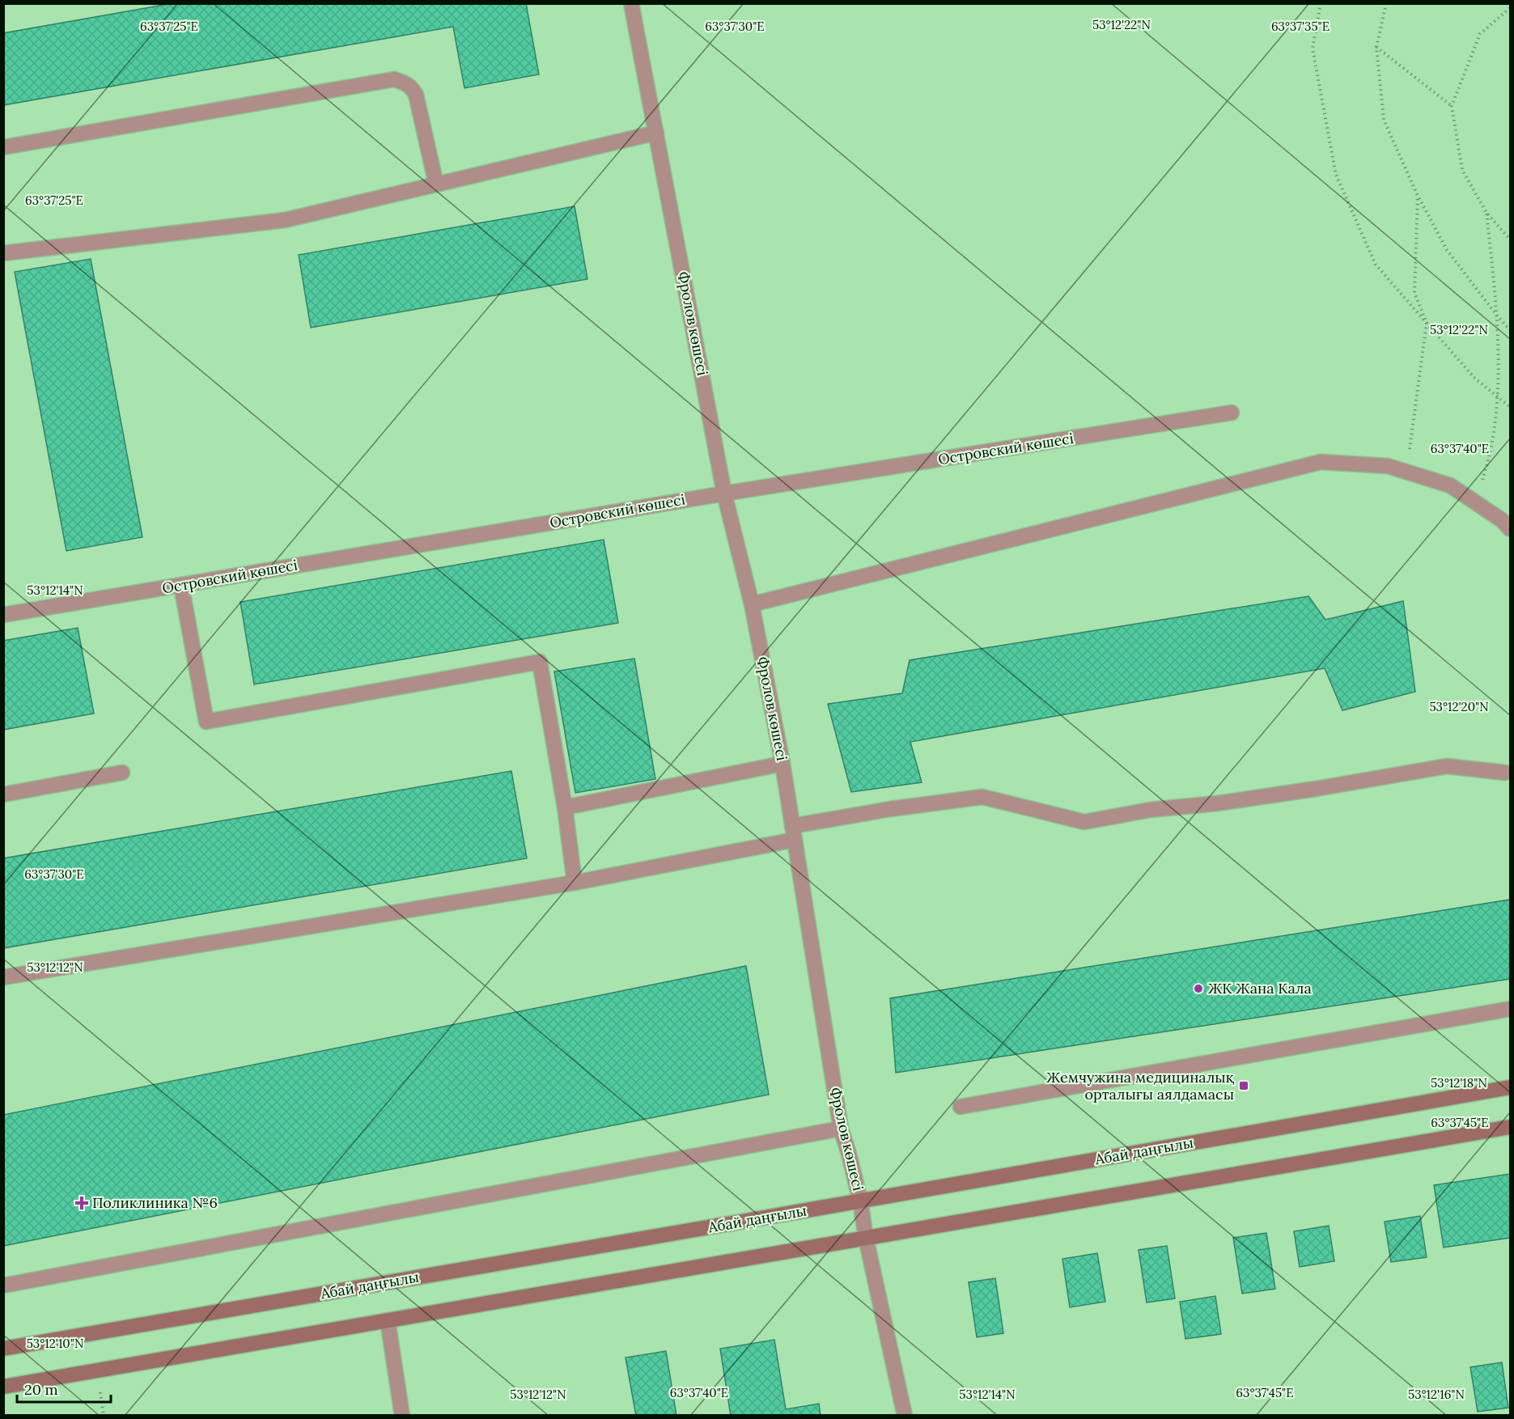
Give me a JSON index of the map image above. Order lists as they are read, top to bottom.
{
  "streets": {
    "main road": ["Абай даңғылы"],
    "street": ["Фролов көшесі", "Островский көшесі"]
  },
  "crossings": [
    ["Фролов көшесі", "Островский көшесі"],
    ["Фролов көшесі", "Абай даңғылы"]
  ],
  "places": {
    "other": ["ЖК Жана Кала"],
    "transit": ["Жемчужина медициналық орталығы аялдамасы"],
    "health": ["Поликлиника №6"]
  },
  "scale_bar": "20 m",
  "coordinates": [
    "53°12'22\"N",
    "63°37'25\"E",
    "63°37'30\"E",
    "63°37'35\"E",
    "63°37'40\"E",
    "53°12'14\"N",
    "53°12'20\"N",
    "53°12'12\"N",
    "53°12'18\"N",
    "63°37'45\"E",
    "53°12'10\"N",
    "53°12'16\"N"
  ]
}
